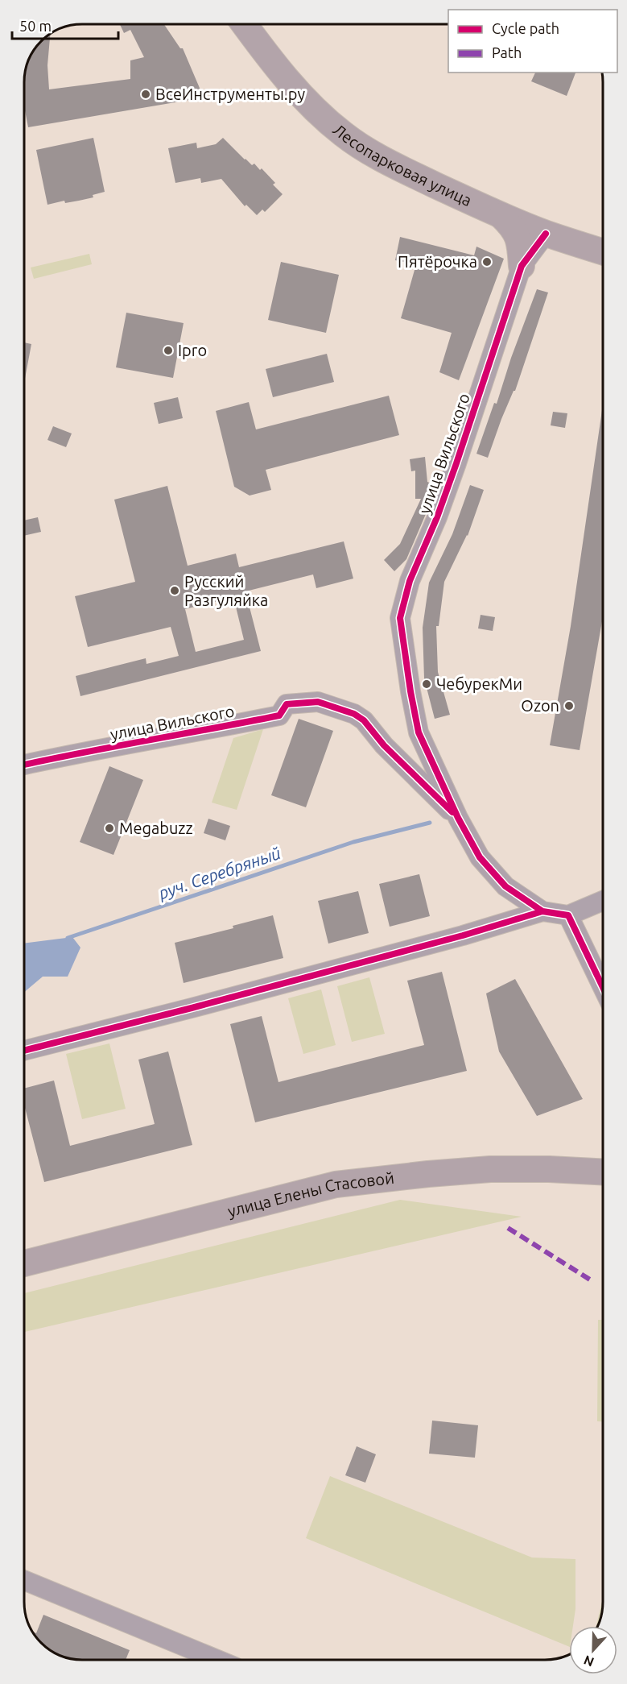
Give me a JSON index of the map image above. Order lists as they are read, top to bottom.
{
  "streets": {
    "main road": ["Лесопарковая улица", "улица Елены Стасовой"],
    "street": ["улица Вильского"]
  },
  "crossings": [
    ["Лесопарковая улица", "улица Вильского"]
  ],
  "water": ["руч. Серебряный"],
  "places": [
    "ВсеИнструменты.ру",
    "Пятёрочка",
    "Ipro",
    "Русский Разгуляйка",
    "ЧебурекМи",
    "Ozon",
    "Megabuzz"
  ],
  "legend": ["Cycle path", "Path"],
  "scale_bar": "50 m",
  "north": "bottom"
}
